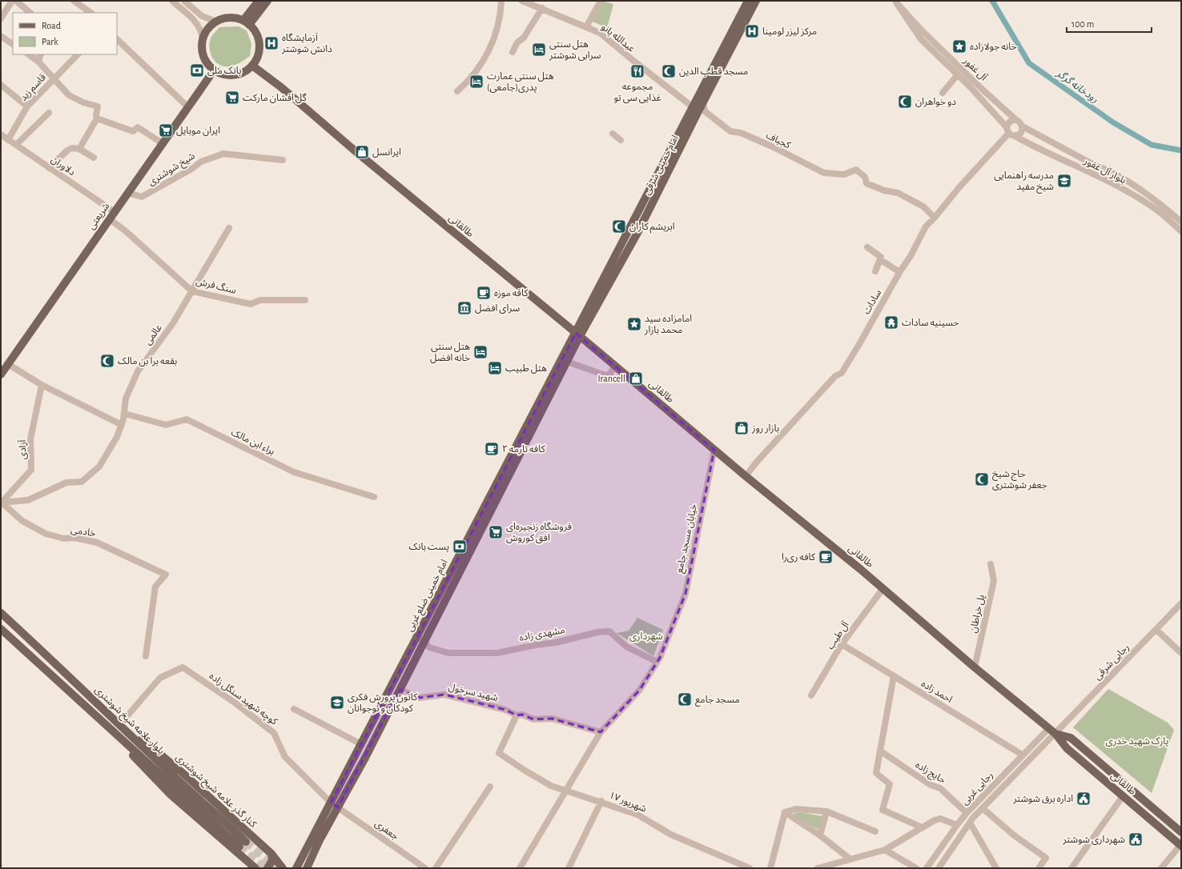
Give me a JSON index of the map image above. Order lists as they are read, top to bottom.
{
  "streets": {
    "main road": [
      "امام خمینی شرقی",
      "شریعتی",
      "طالقانی",
      "امام خمینی ضلع غربی",
      "بلوار علامه شیخ شوشتری",
      "کنار گذر علامه شیخ شوشتری"
    ],
    "street": [
      "عبدالله بانو",
      "آل غفور",
      "قاسم زید",
      "کجباف",
      "دلاوران",
      "شیخ شوشتری",
      "بلوار آل غفور",
      "سنگ فرش",
      "سادات",
      "عالمی",
      "براء ابن مالک",
      "آزادی",
      "خادمی",
      "خیابان مسجد جامع",
      "پل خراطان",
      "مشهدی زاده",
      "آل طیب",
      "رجایی شرقی",
      "احمد زاده",
      "شهید سرخول",
      "کوچه شهید سنگل زاده",
      "حایج زاده",
      "رجایی غربی",
      "۱۷ شهریور",
      "جعفری"
    ]
  },
  "crossings": [
    ["عبدالله بانو", "امام خمینی شرقی"],
    ["آل غفور", "بلوار آل غفور"],
    ["آل غفور", "سادات"],
    ["قاسم زید", "دلاوران"],
    ["کجباف", "امام خمینی شرقی"],
    ["کجباف", "سادات"],
    ["امام خمینی شرقی", "طالقانی"],
    ["امام خمینی شرقی", "امام خمینی ضلع غربی"],
    ["دلاوران", "شریعتی"],
    ["شیخ شوشتری", "شریعتی"],
    ["بلوار آل غفور", "سادات"],
    ["شریعتی", "طالقانی"],
    ["شریعتی", "سنگ فرش"],
    ["طالقانی", "سادات"],
    ["طالقانی", "خیابان مسجد جامع"],
    ["طالقانی", "امام خمینی ضلع غربی"],
    ["طالقانی", "پل خراطان"],
    ["طالقانی", "آل طیب"],
    ["طالقانی", "رجایی شرقی"],
    ["طالقانی", "رجایی غربی"],
    ["سنگ فرش", "عالمی"],
    ["عالمی", "براء ابن مالک"],
    ["عالمی", "آزادی"],
    ["عالمی", "خادمی"],
    ["آزادی", "خادمی"],
    ["خیابان مسجد جامع", "مشهدی زاده"],
    ["امام خمینی ضلع غربی", "مشهدی زاده"],
    ["امام خمینی ضلع غربی", "شهید سرخول"],
    ["امام خمینی ضلع غربی", "کوچه شهید سنگل زاده"],
    ["امام خمینی ضلع غربی", "جعفری"],
    ["آل طیب", "احمد زاده"],
    ["رجایی شرقی", "رجایی غربی"],
    ["احمد زاده", "رجایی غربی"],
    ["شهید سرخول", "۱۷ شهریور"],
    ["کوچه شهید سنگل زاده", "بلوار علامه شیخ شوشتری"],
    ["کوچه شهید سنگل زاده", "جعفری"],
    ["بلوار علامه شیخ شوشتری", "کنار گذر علامه شیخ شوشتری"],
    ["حایج زاده", "رجایی غربی"]
  ],
  "water": ["رودخانه گرگر"],
  "parks": ["شهرداری", "پارک شهید خدری"],
  "places": {
    "hospital": ["مرکز لیزر لومینا", "آزمایشگاه دانش شوشتر"],
    "place": ["خانه جولازاده", "امامزاده سید محمد بازار"],
    "hotel": [
      "هتل سنتی سرابی شوشتر",
      "هتل سنتی عمارت پدری(جامعی)",
      "هتل سنتی خانه افضل",
      "هتل طبیب"
    ],
    "bank": ["بانک ملی", "پست بانک"],
    "restaurant": ["مجموعه غذایی سی تو"],
    "mosque": [
      "مسجد قطب الدین",
      "دو خواهران",
      "ابریشم کاران",
      "بقعه برا بن مالک",
      "حاج شیخ جعفر شوشتری",
      "مسجد جامع"
    ],
    "supermarket": ["گل افشان مارکت", "ایران موبایل", "فروشگاه زنجیره‌ای افق کوروش"],
    "shop": ["ایرانسل", "Irancell", "بازار روز"],
    "school or university": ["مدرسه راهنمایی شیخ مفید", "کانون پرورش فکری کودکان و نوجوانان"],
    "cafe": ["کافه موزه", "کافه تارمه ۲", "کافه‌ ری‌را"],
    "museum": ["سرای افضل"],
    "temple": ["حسینیه سادات"],
    "public building": ["اداره برق شوشتر", "شهرداری شوشتر"]
  },
  "legend": ["Road", "Park"],
  "scale_bar": "100 m"
}
